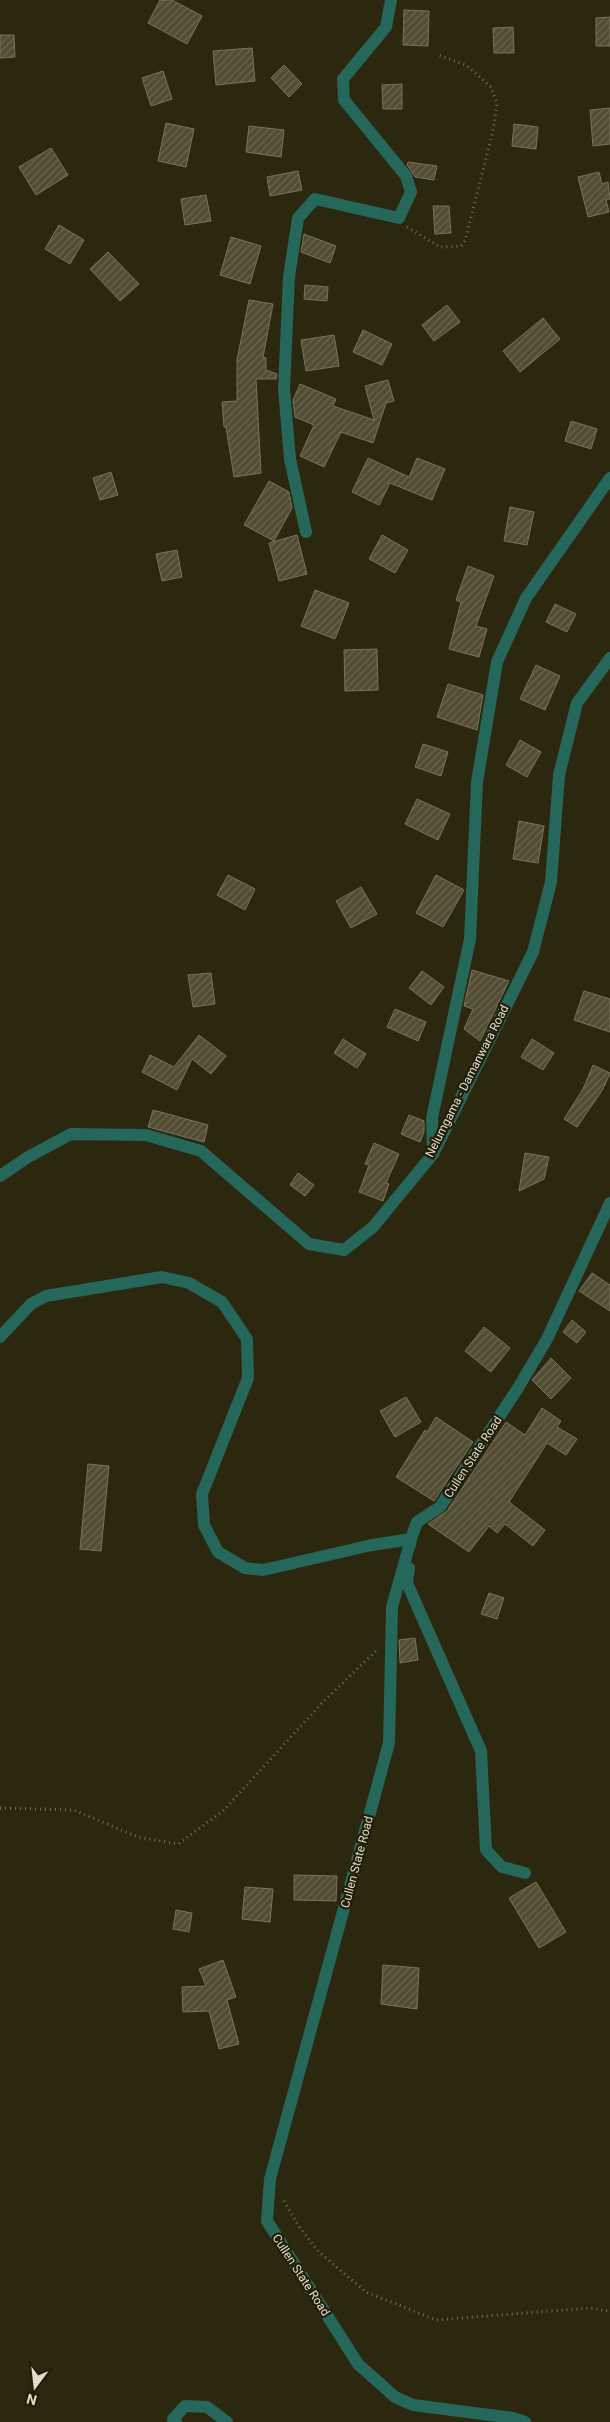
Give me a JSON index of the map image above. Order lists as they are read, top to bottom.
{
  "streets": {
    "street": ["Nelumgama - Damanwara Road", "Cullen State Road"]
  },
  "north": "bottom"
}
